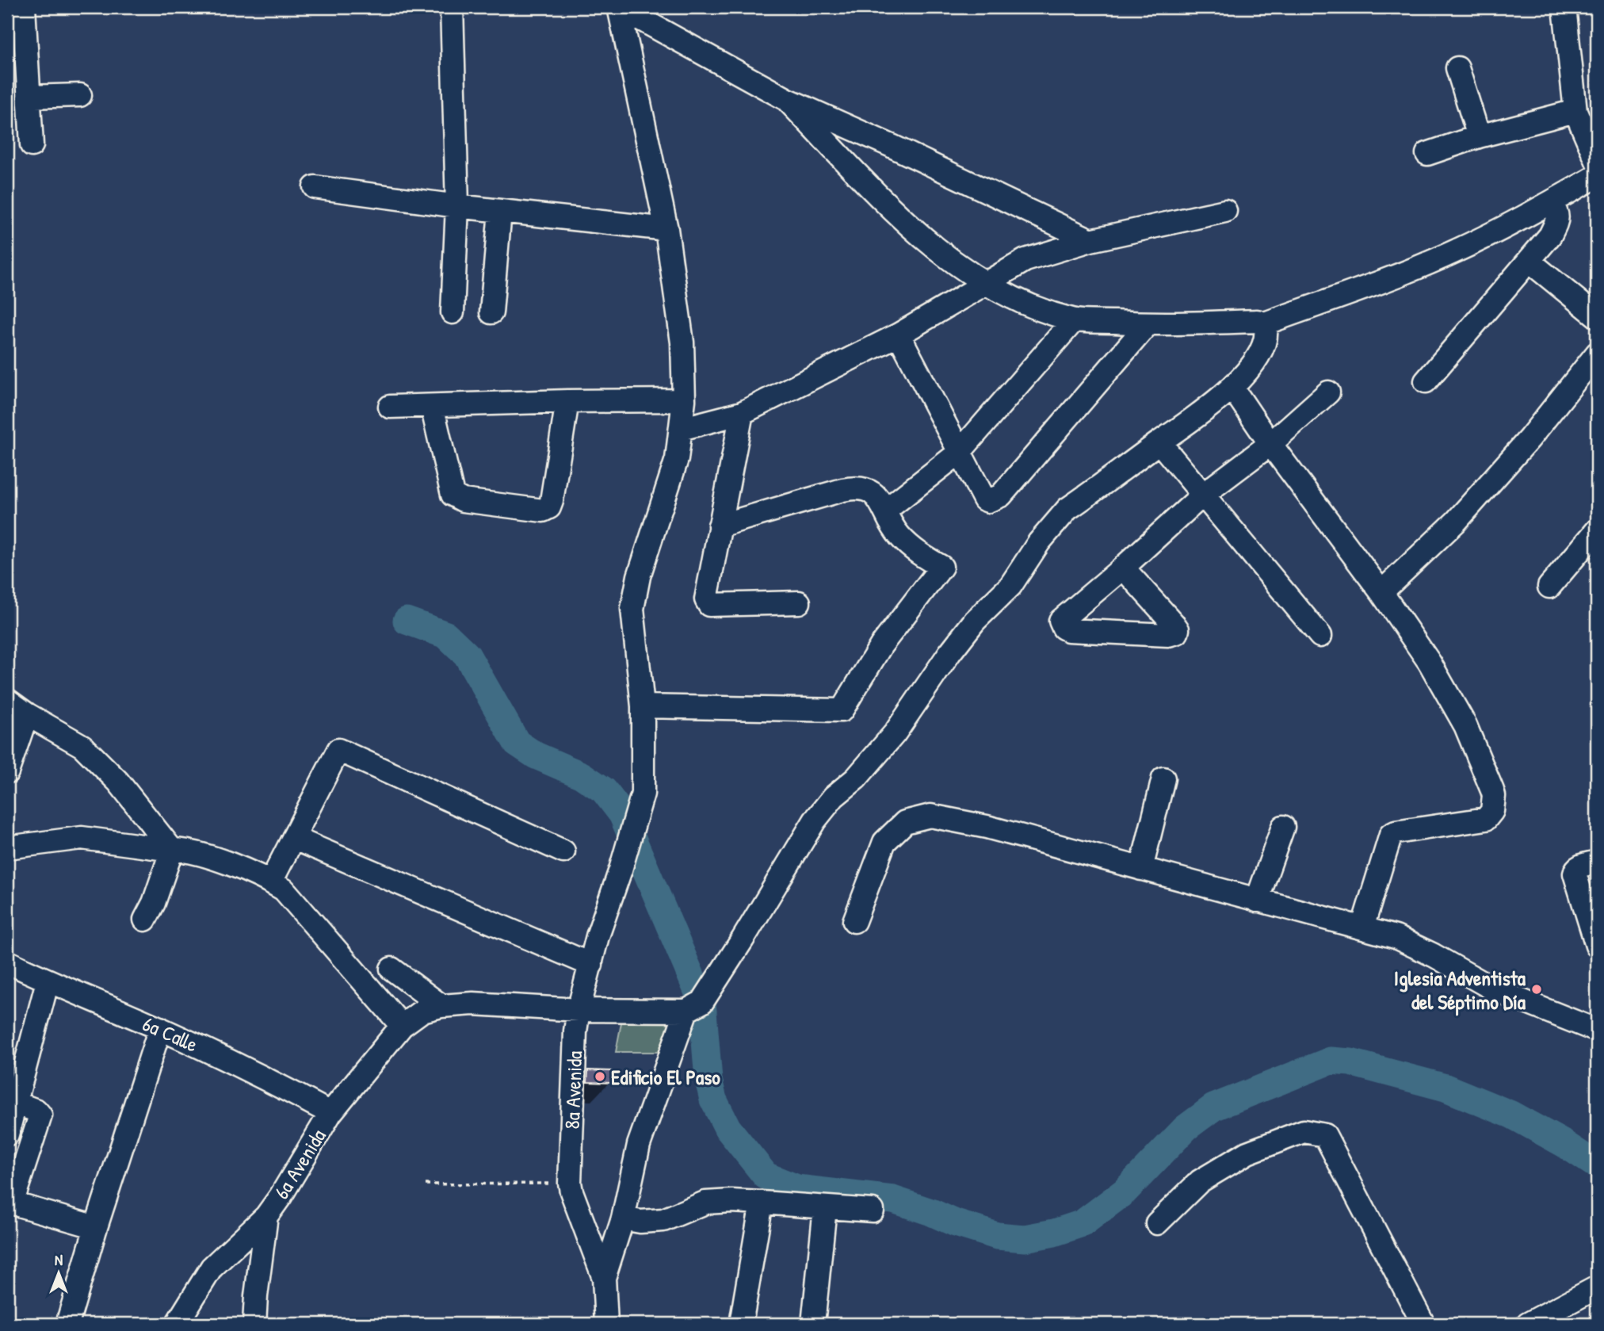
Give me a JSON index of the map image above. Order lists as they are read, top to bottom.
{
  "streets": {
    "street": ["6a Calle", "8a Avenida", "6a Avenida"]
  },
  "crossings": [
    ["6a Calle", "6a Avenida"],
    ["8a Avenida", "6a Avenida"]
  ],
  "places": ["Iglesia Adventista del Séptimo Día", "Edificio El Paso"],
  "north": "top"
}
